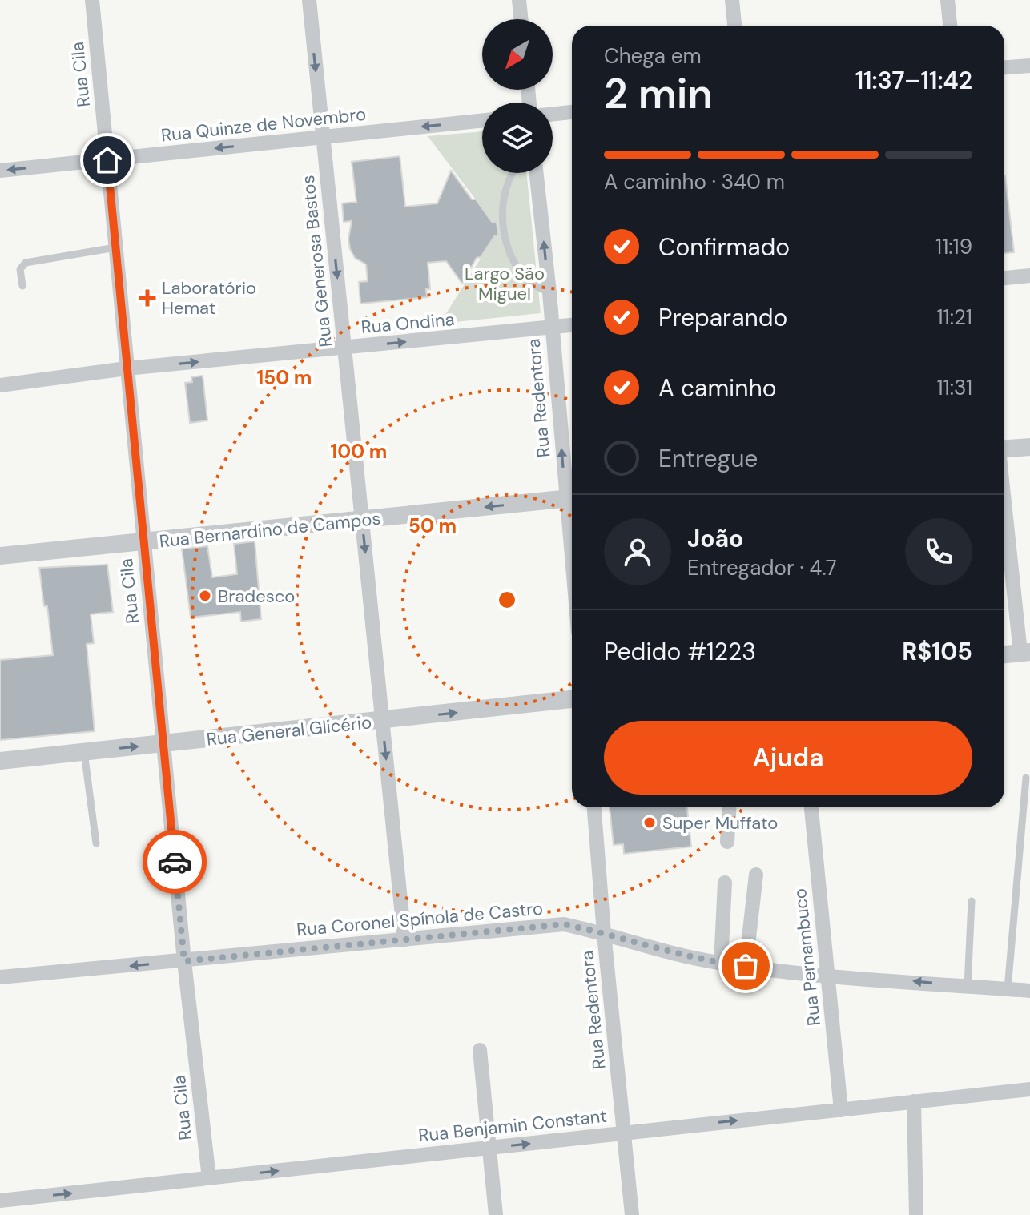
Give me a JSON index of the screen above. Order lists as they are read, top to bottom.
{
  "streets": {
    "street": [
      "Rua Cila",
      "Rua Quinze de Novembro",
      "Rua Generosa Bastos",
      "Rua Ondina",
      "Rua Redentora",
      "Rua Bernardino de Campos",
      "Rua General Glicério",
      "Rua Coronel Spínola de Castro",
      "Rua Pernambuco",
      "Rua Benjamin Constant"
    ]
  },
  "crossings": [
    ["Rua Cila", "Rua Quinze de Novembro"],
    ["Rua Cila", "Rua Ondina"],
    ["Rua Cila", "Rua Bernardino de Campos"],
    ["Rua Cila", "Rua General Glicério"],
    ["Rua Cila", "Rua Coronel Spínola de Castro"],
    ["Rua Cila", "Rua Benjamin Constant"],
    ["Rua Quinze de Novembro", "Rua Generosa Bastos"],
    ["Rua Generosa Bastos", "Rua Ondina"],
    ["Rua Generosa Bastos", "Rua Bernardino de Campos"],
    ["Rua Generosa Bastos", "Rua General Glicério"],
    ["Rua Generosa Bastos", "Rua Coronel Spínola de Castro"],
    ["Rua Ondina", "Rua Redentora"],
    ["Rua Redentora", "Rua Bernardino de Campos"],
    ["Rua Redentora", "Rua Coronel Spínola de Castro"],
    ["Rua Redentora", "Rua Benjamin Constant"],
    ["Rua Coronel Spínola de Castro", "Rua Pernambuco"],
    ["Rua Pernambuco", "Rua Benjamin Constant"]
  ],
  "one_way": [
    "Rua Quinze de Novembro",
    "Rua Generosa Bastos",
    "Rua Ondina",
    "Rua Redentora",
    "Rua Bernardino de Campos",
    "Rua General Glicério",
    "Rua Benjamin Constant"
  ],
  "parks": ["Largo São Miguel"],
  "places": {
    "health": ["Laboratório Hemat"],
    "other": ["Bradesco", "Super Muffato"]
  },
  "north": "bottom left",
  "page": {
    "heading": ["2 min", "Chega em", "11:37–11:42"],
    "panel": [
      "João",
      "Entregador · 4.7",
      "Pedido #1223",
      "R$105"
    ],
    "bar": "A caminho · 340 m",
    "list": [
      ["Confirmado", "11:19"],
      ["Preparando", "11:21"],
      ["A caminho", "11:31"],
      "Entregue"
    ],
    "buttons": "Ajuda"
  },
  "rings": ["150 m", "100 m", "50 m"]
}
